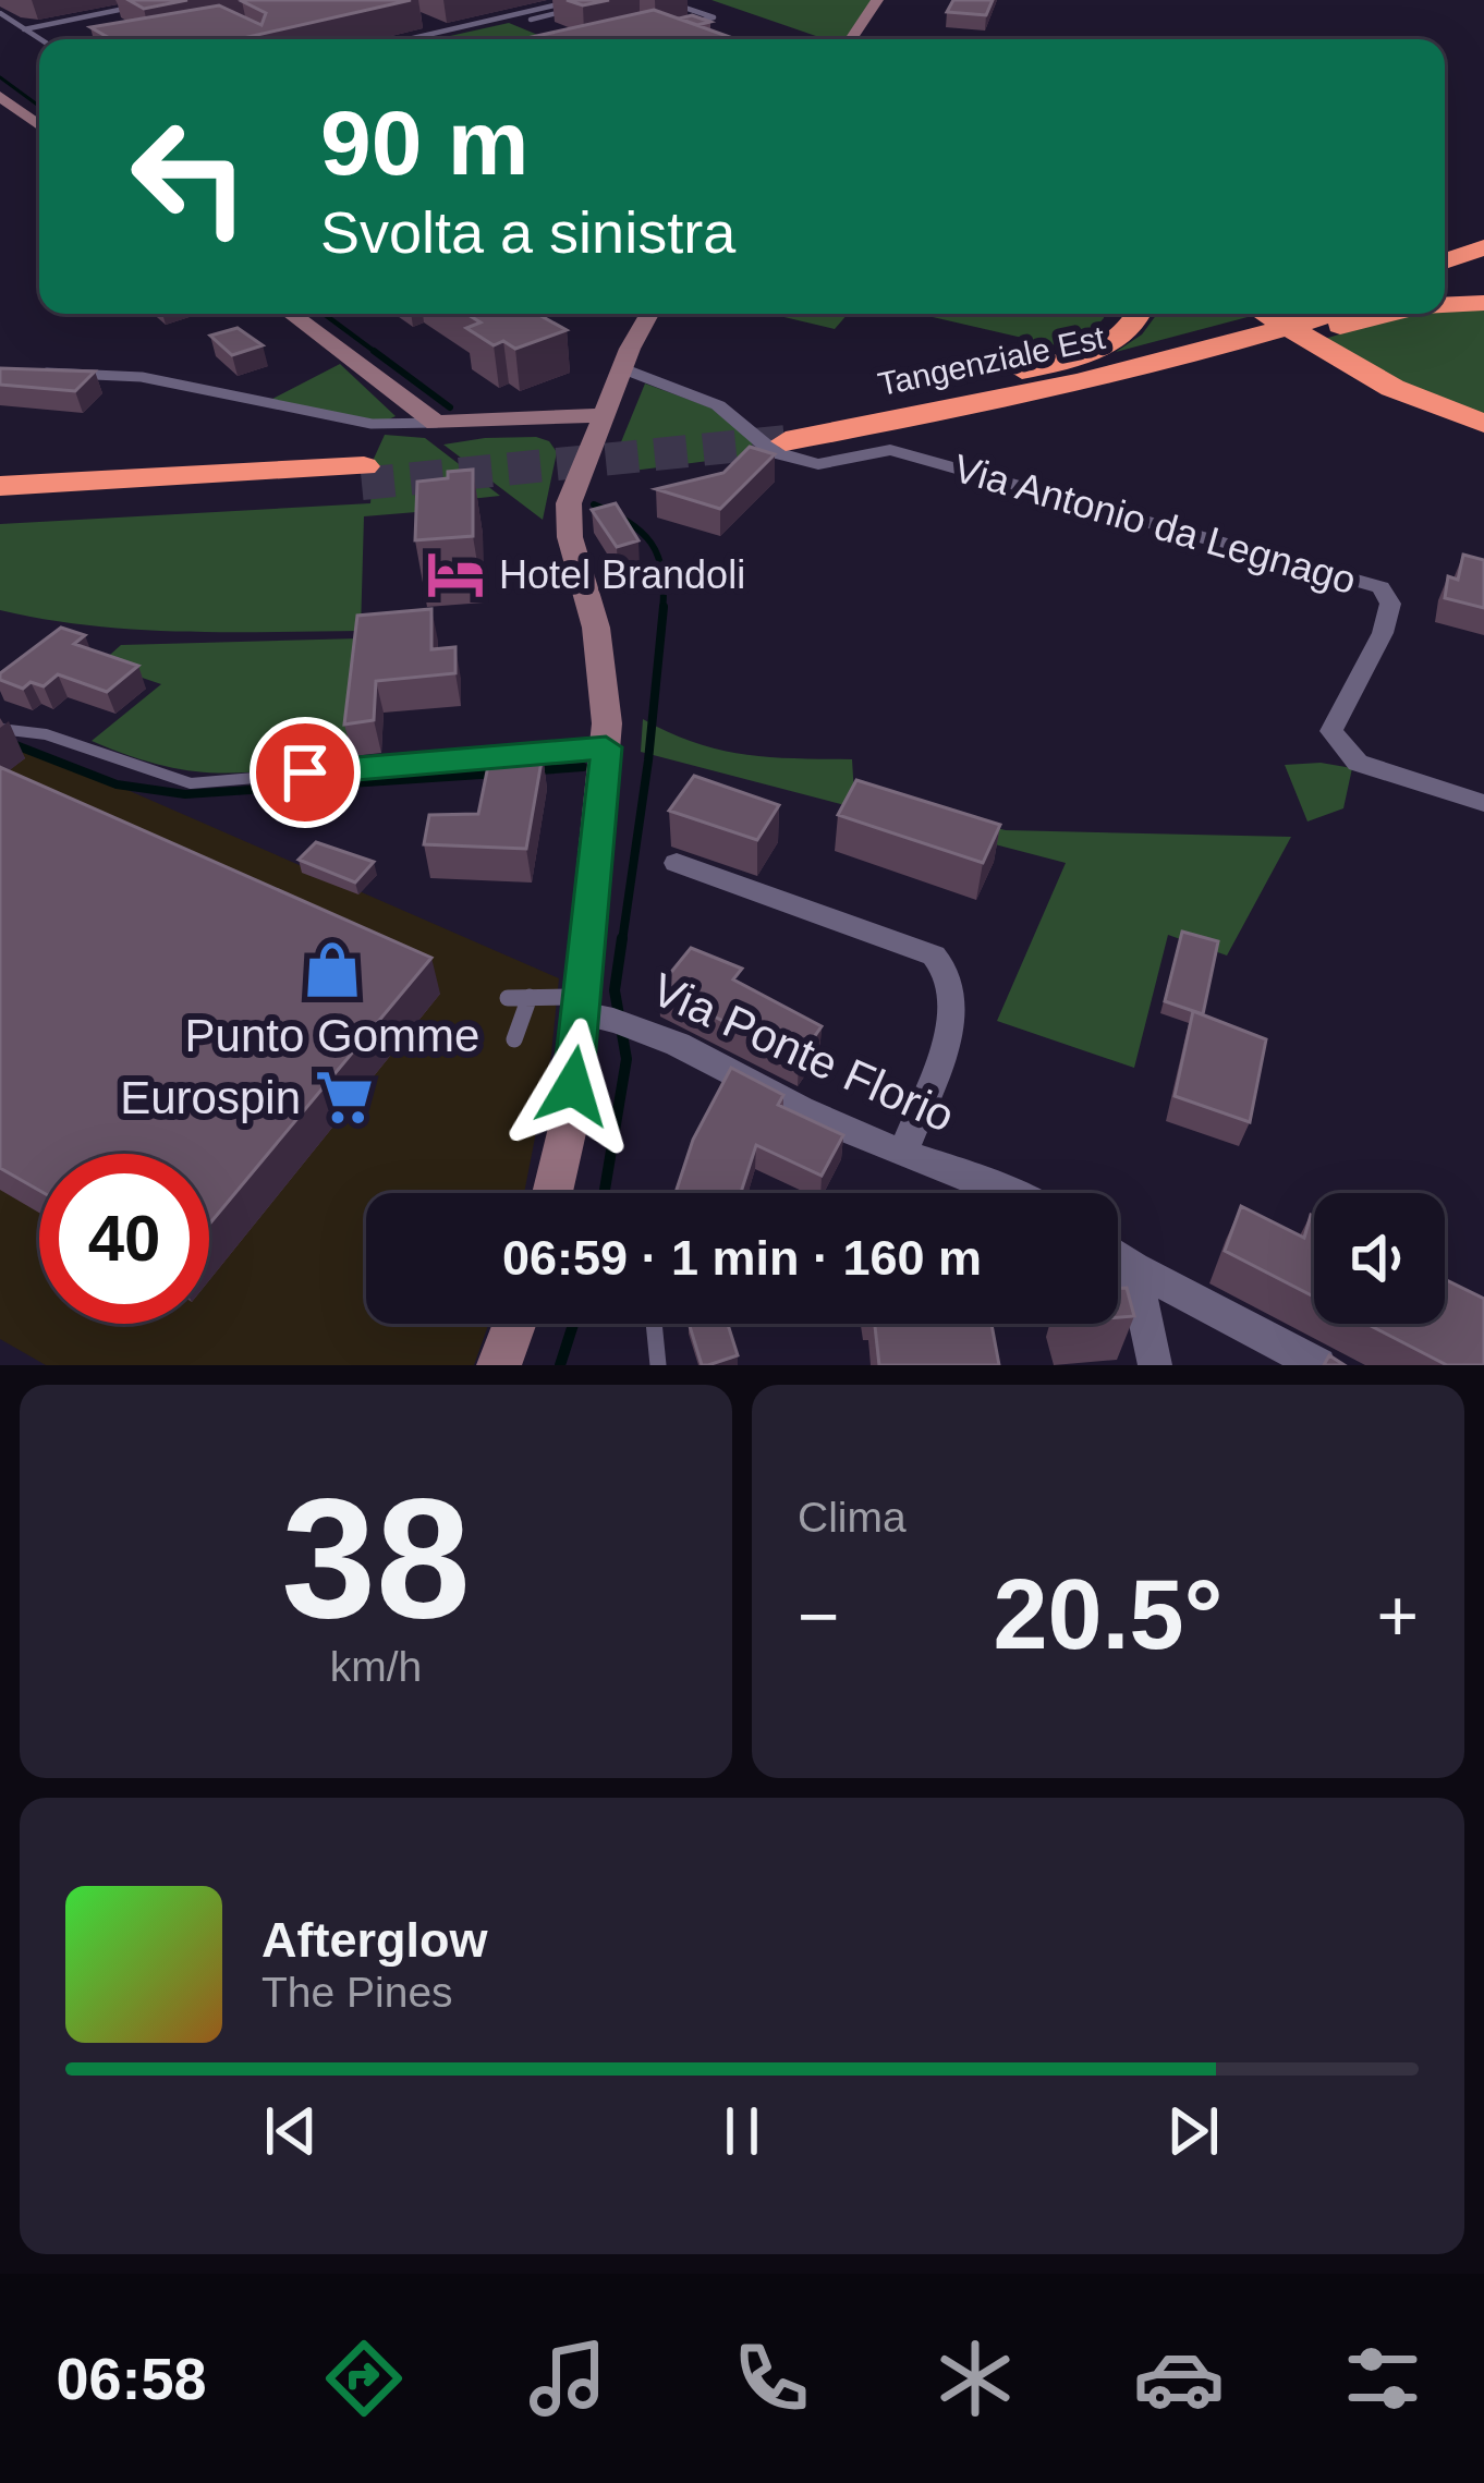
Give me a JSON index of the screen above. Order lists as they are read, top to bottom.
{
  "streets": {
    "highway": ["Tangenziale Est"],
    "street": ["Via Antonio da Legnago", "Via Ponte Florio"]
  },
  "places": {
    "hotel": ["Hotel Brandoli"],
    "shop": ["Punto Gomme"],
    "supermarket": ["Eurospin"]
  },
  "page": {
    "turn": ["90 m", "Svolta a sinistra"],
    "limit": "40",
    "trip": "06:59 · 1 min · 160 m",
    "tile": [
      ["38", "km/h"],
      "Clima"
    ],
    "heat": ["−", "20.5°", "+"],
    "song": ["Afterglow", "The Pines"],
    "tabs": "06:58"
  }
}
